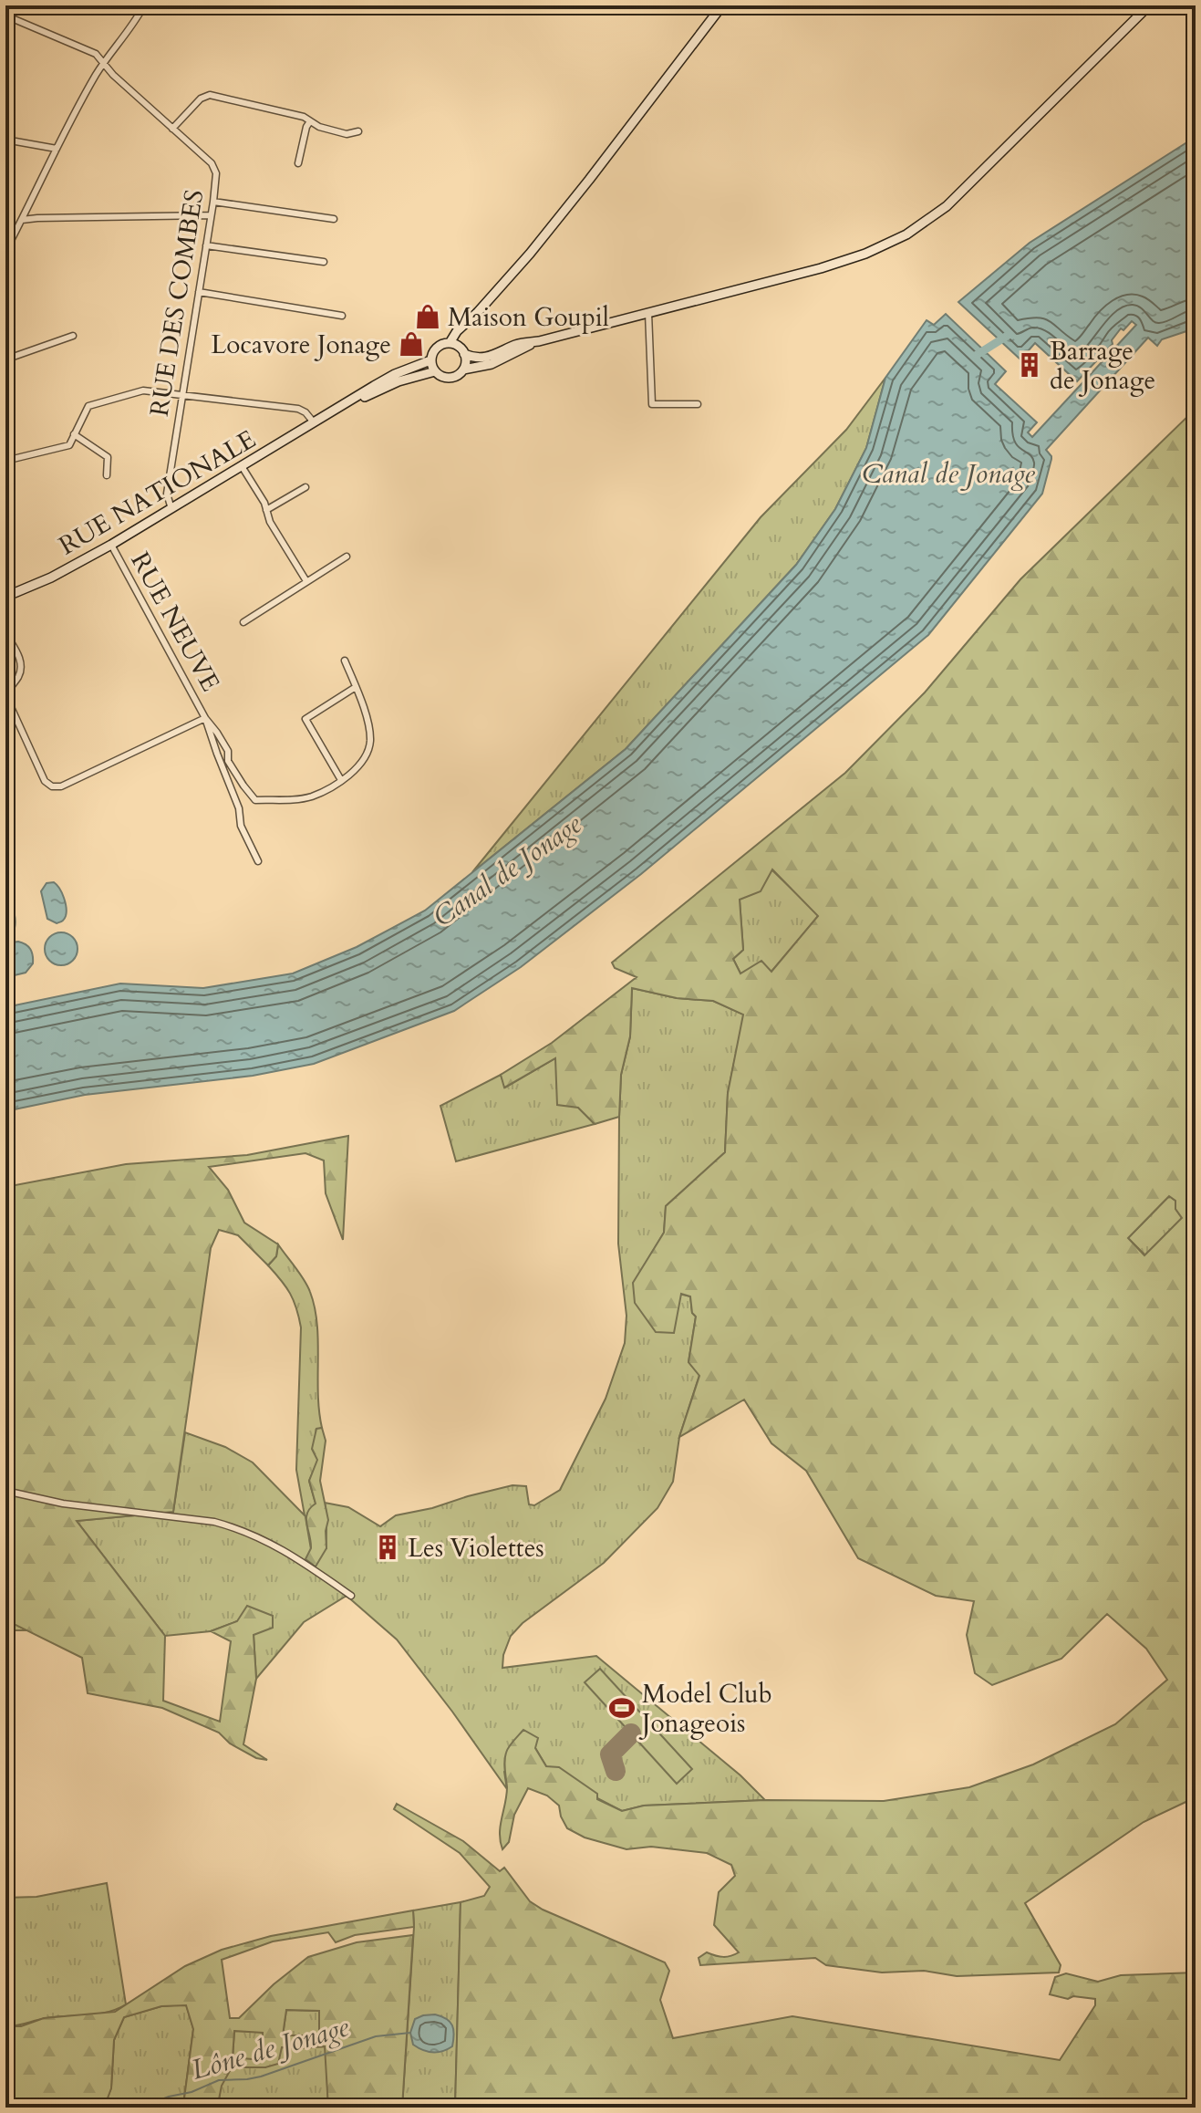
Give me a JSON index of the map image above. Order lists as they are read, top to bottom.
{
  "streets": {
    "main road": ["RUE NATIONALE"],
    "street": ["RUE DES COMBES", "RUE NEUVE"]
  },
  "crossings": [
    ["RUE DES COMBES", "RUE NATIONALE"],
    ["RUE NATIONALE", "RUE NEUVE"]
  ],
  "water": ["Canal de Jonage", "Lône de Jonage"],
  "places": {
    "shop": ["Maison Goupil", "Locavore Jonage"],
    "building": ["Barrage de Jonage", "Les Violettes"],
    "sports": ["Model Club Jonageois"]
  }
}
